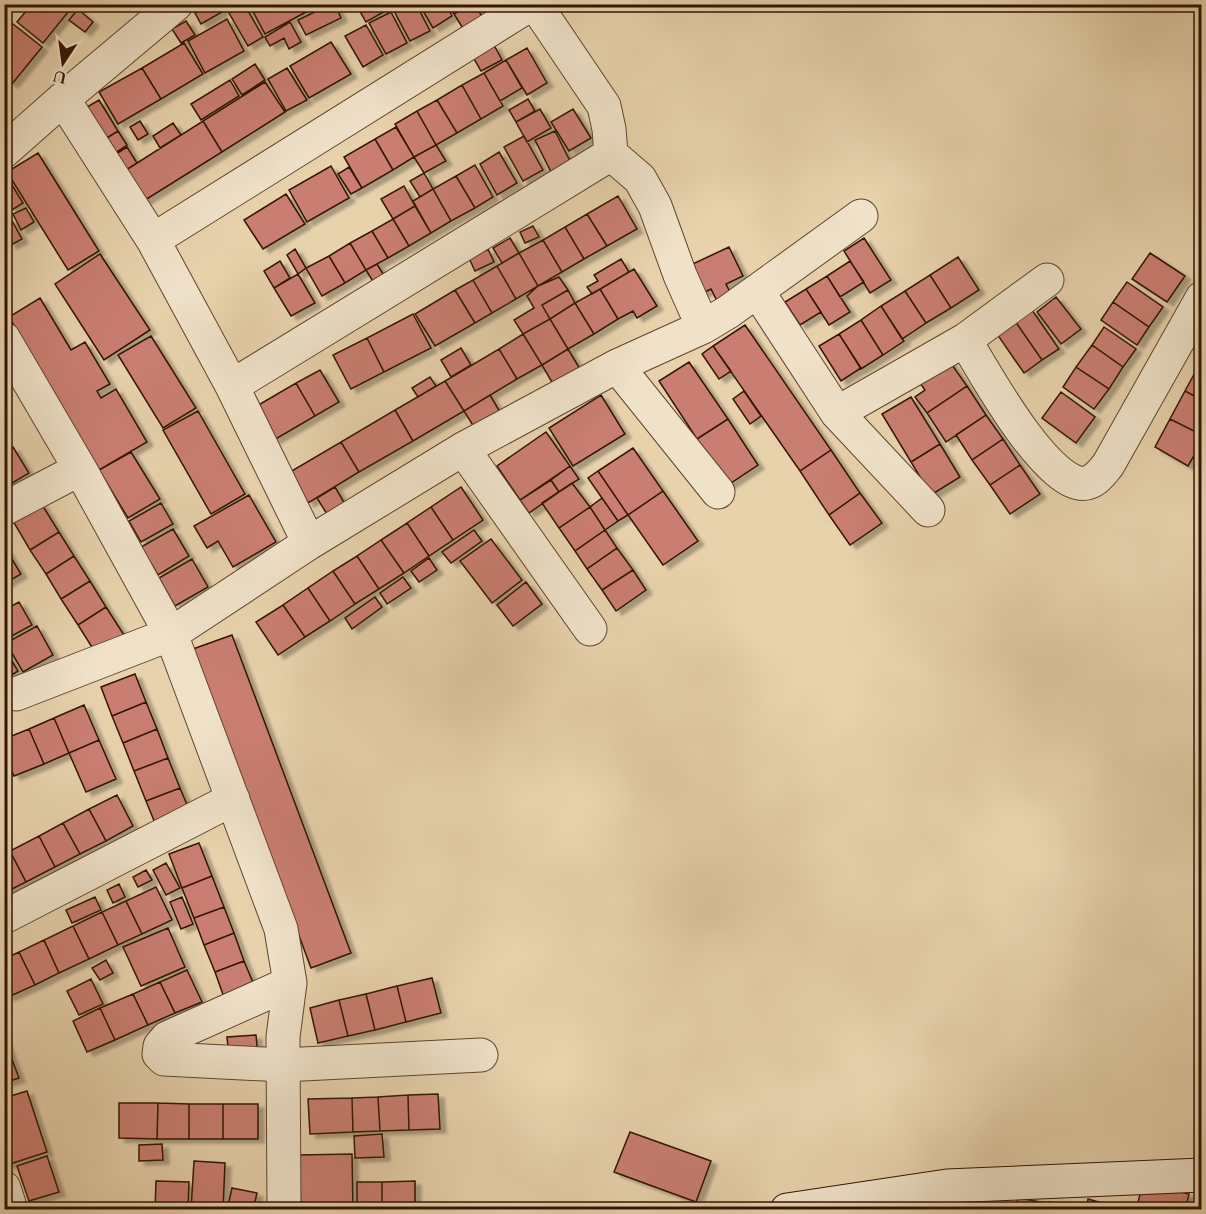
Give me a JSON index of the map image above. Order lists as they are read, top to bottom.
{
  "north": "bottom"
}
